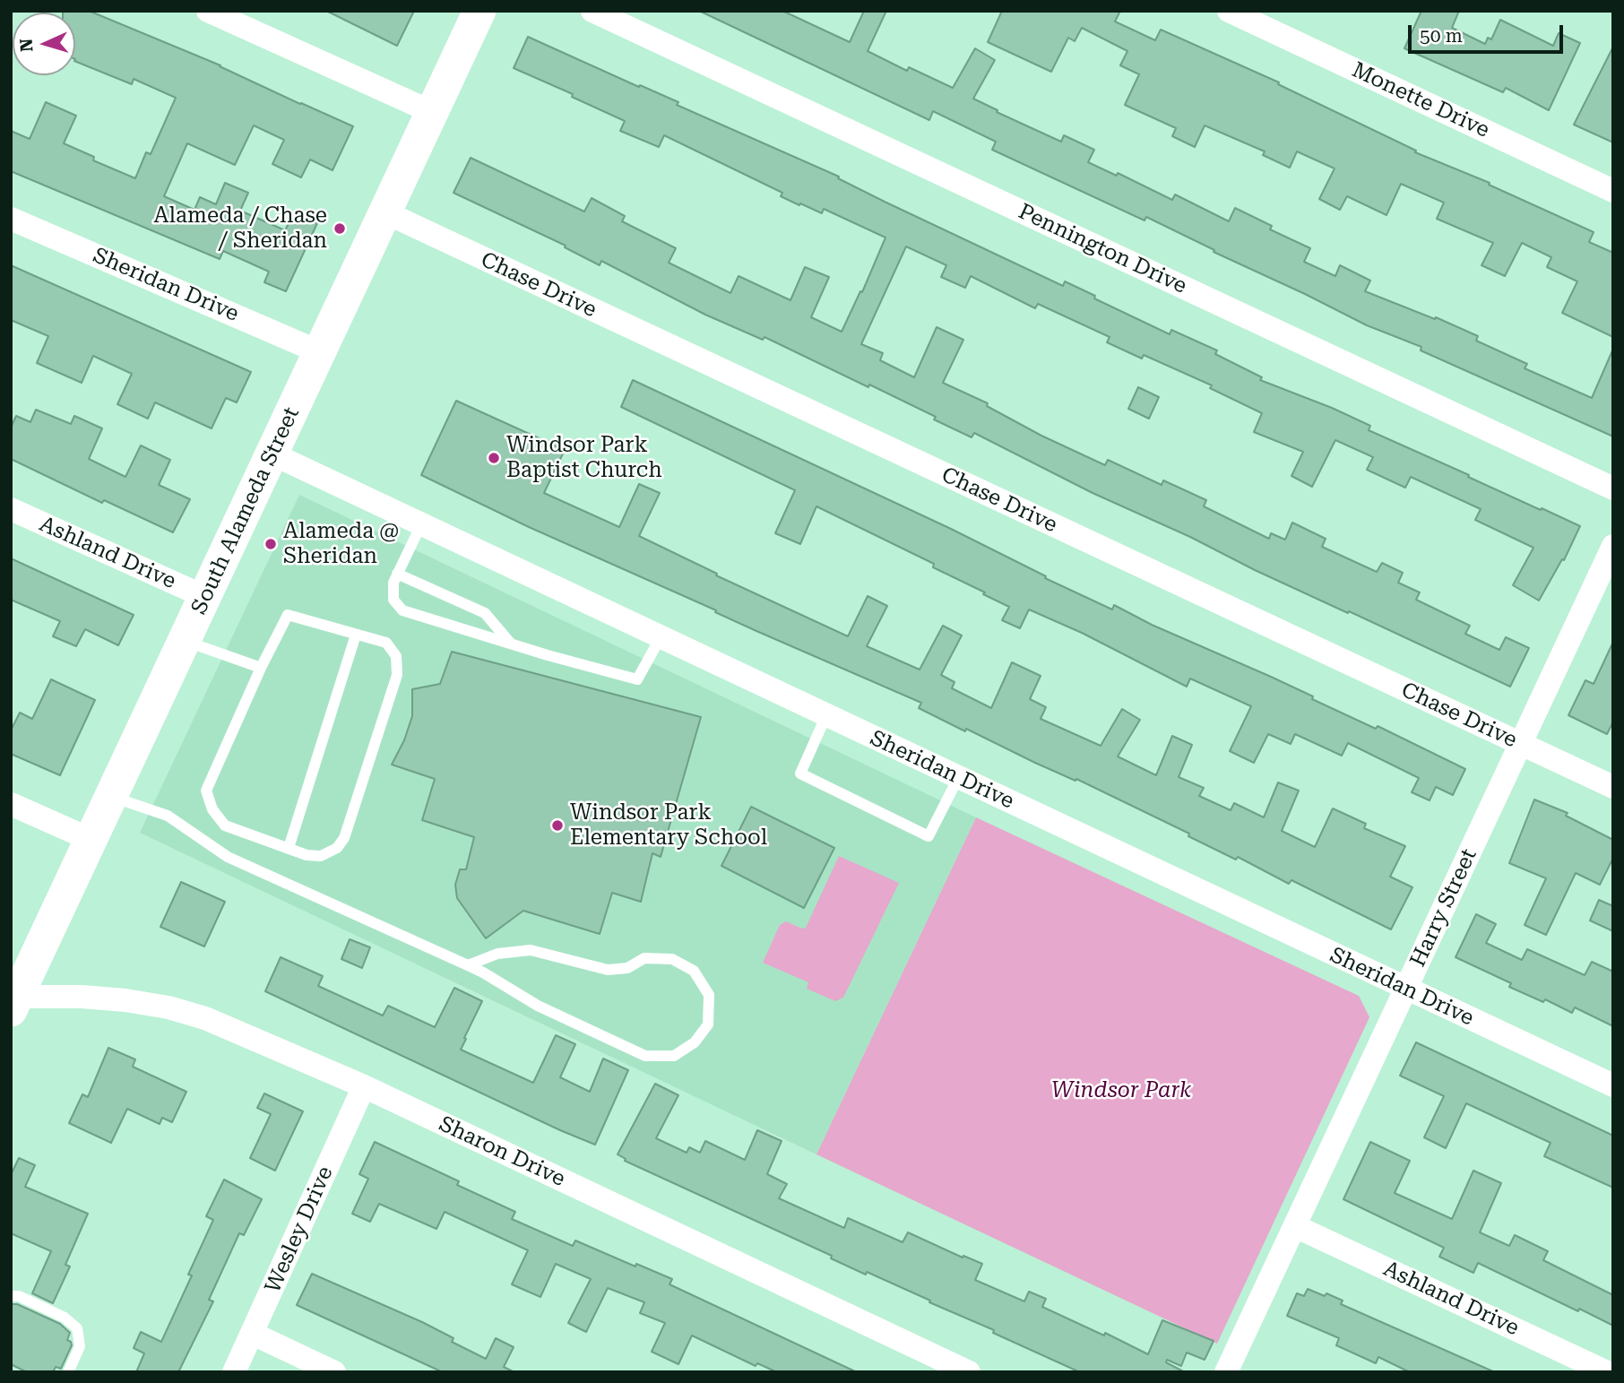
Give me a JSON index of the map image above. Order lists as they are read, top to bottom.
{
  "streets": {
    "main road": ["South Alameda Street"],
    "street": [
      "Monette Drive",
      "Pennington Drive",
      "Sheridan Drive",
      "Chase Drive",
      "Ashland Drive",
      "Harry Street",
      "Sharon Drive",
      "Wesley Drive"
    ]
  },
  "crossings": [
    ["Sheridan Drive", "South Alameda Street"],
    ["Sheridan Drive", "Harry Street"],
    ["Chase Drive", "South Alameda Street"],
    ["Chase Drive", "Harry Street"],
    ["South Alameda Street", "Ashland Drive"],
    ["South Alameda Street", "Sharon Drive"],
    ["Ashland Drive", "Harry Street"],
    ["Sharon Drive", "Wesley Drive"]
  ],
  "parks": ["Windsor Park"],
  "places": [
    "Alameda / Chase / Sheridan",
    "Windsor Park Baptist Church",
    "Alameda @ Sheridan",
    "Windsor Park Elementary School"
  ],
  "scale_bar": "50 m",
  "north": "left"
}
